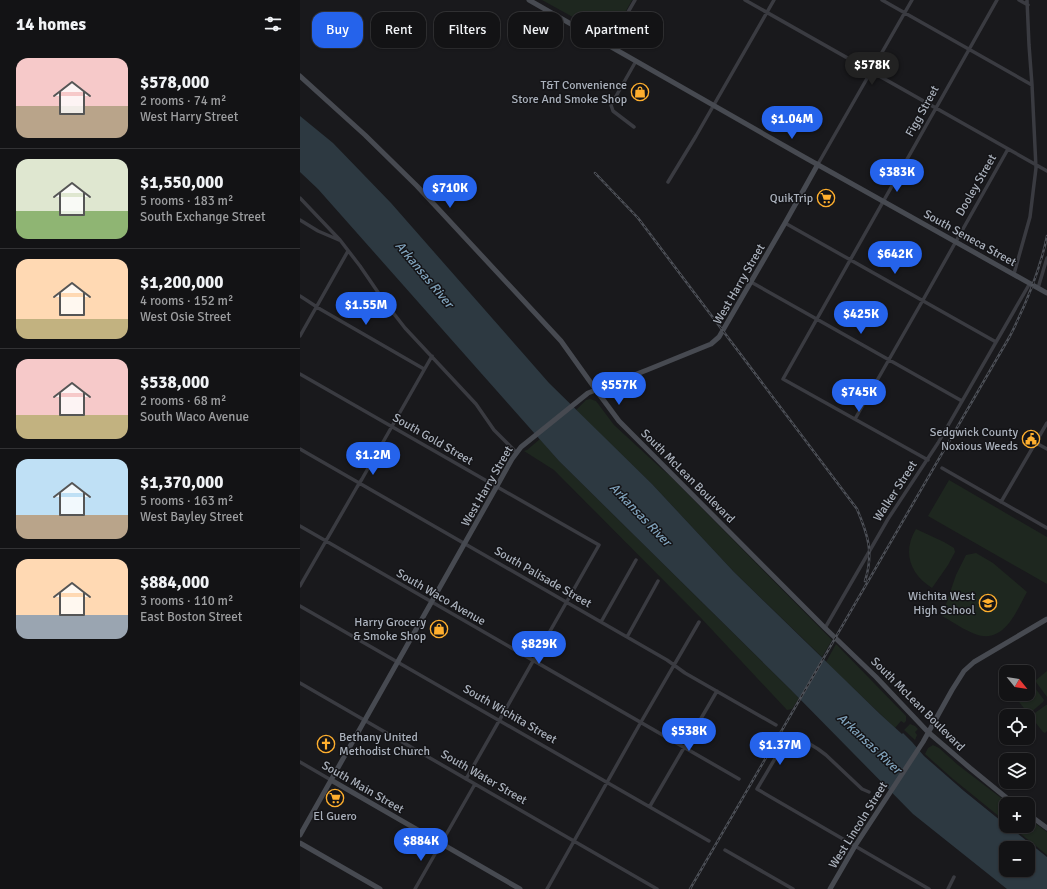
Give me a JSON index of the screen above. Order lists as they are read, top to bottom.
{
  "streets": {
    "street": [
      "Figg Street",
      "Dooley Street",
      "South Seneca Street",
      "West Harry Street",
      "South Gold Street",
      "South McLean Boulevard",
      "Walker Street",
      "South Palisade Street",
      "South Waco Avenue",
      "South Wichita Street",
      "South Water Street",
      "South Main Street",
      "West Lincoln Street"
    ]
  },
  "crossings": [
    ["Figg Street", "Dooley Street"],
    ["Figg Street", "South Seneca Street"],
    ["Dooley Street", "South Seneca Street"],
    ["South Seneca Street", "West Harry Street"],
    ["South Seneca Street", "Walker Street"],
    ["West Harry Street", "South Gold Street"],
    ["West Harry Street", "South McLean Boulevard"],
    ["West Harry Street", "South Palisade Street"],
    ["West Harry Street", "South Waco Avenue"],
    ["West Harry Street", "South Wichita Street"],
    ["West Harry Street", "South Water Street"],
    ["West Harry Street", "South Main Street"],
    ["South Gold Street", "South Palisade Street"],
    ["South McLean Boulevard", "Walker Street"],
    ["South McLean Boulevard", "West Lincoln Street"]
  ],
  "water": ["Arkansas River"],
  "places": {
    "shop": ["T&T Convenience Store And Smoke Shop", "Harry Grocery & Smoke Shop"],
    "supermarket": ["QuikTrip", "El Guero"],
    "public building": ["Sedgwick County Noxious Weeds"],
    "school or university": ["Wichita West High School"],
    "church": ["Bethany United Methodist Church"]
  },
  "north": "bottom right",
  "page": {
    "heading": "14 homes",
    "chip": [
      "Buy",
      "Rent",
      "Filters",
      "New",
      "Apartment"
    ],
    "list": [
      {
        "name": "$578,000",
        "note": "2 rooms · 74 m² · West Harry Street"
      },
      {
        "name": "$1,550,000",
        "note": "5 rooms · 183 m² · South Exchange Street"
      },
      {
        "name": "$1,200,000",
        "note": "4 rooms · 152 m² · West Osie Street"
      },
      {
        "name": "$538,000",
        "note": "2 rooms · 68 m² · South Waco Avenue"
      },
      {
        "name": "$1,370,000",
        "note": "5 rooms · 163 m² · West Bayley Street"
      },
      {
        "name": "$884,000",
        "note": "3 rooms · 110 m² · East Boston Street"
      }
    ],
    "price": [
      "$578K",
      "$1.04M",
      "$383K",
      "$710K",
      "$642K",
      "$1.55M",
      "$425K",
      "$557K",
      "$745K",
      "$1.2M",
      "$829K",
      "$538K",
      "$1.37M",
      "$884K"
    ],
    "map_buttons": ["+", "−"]
  }
}
